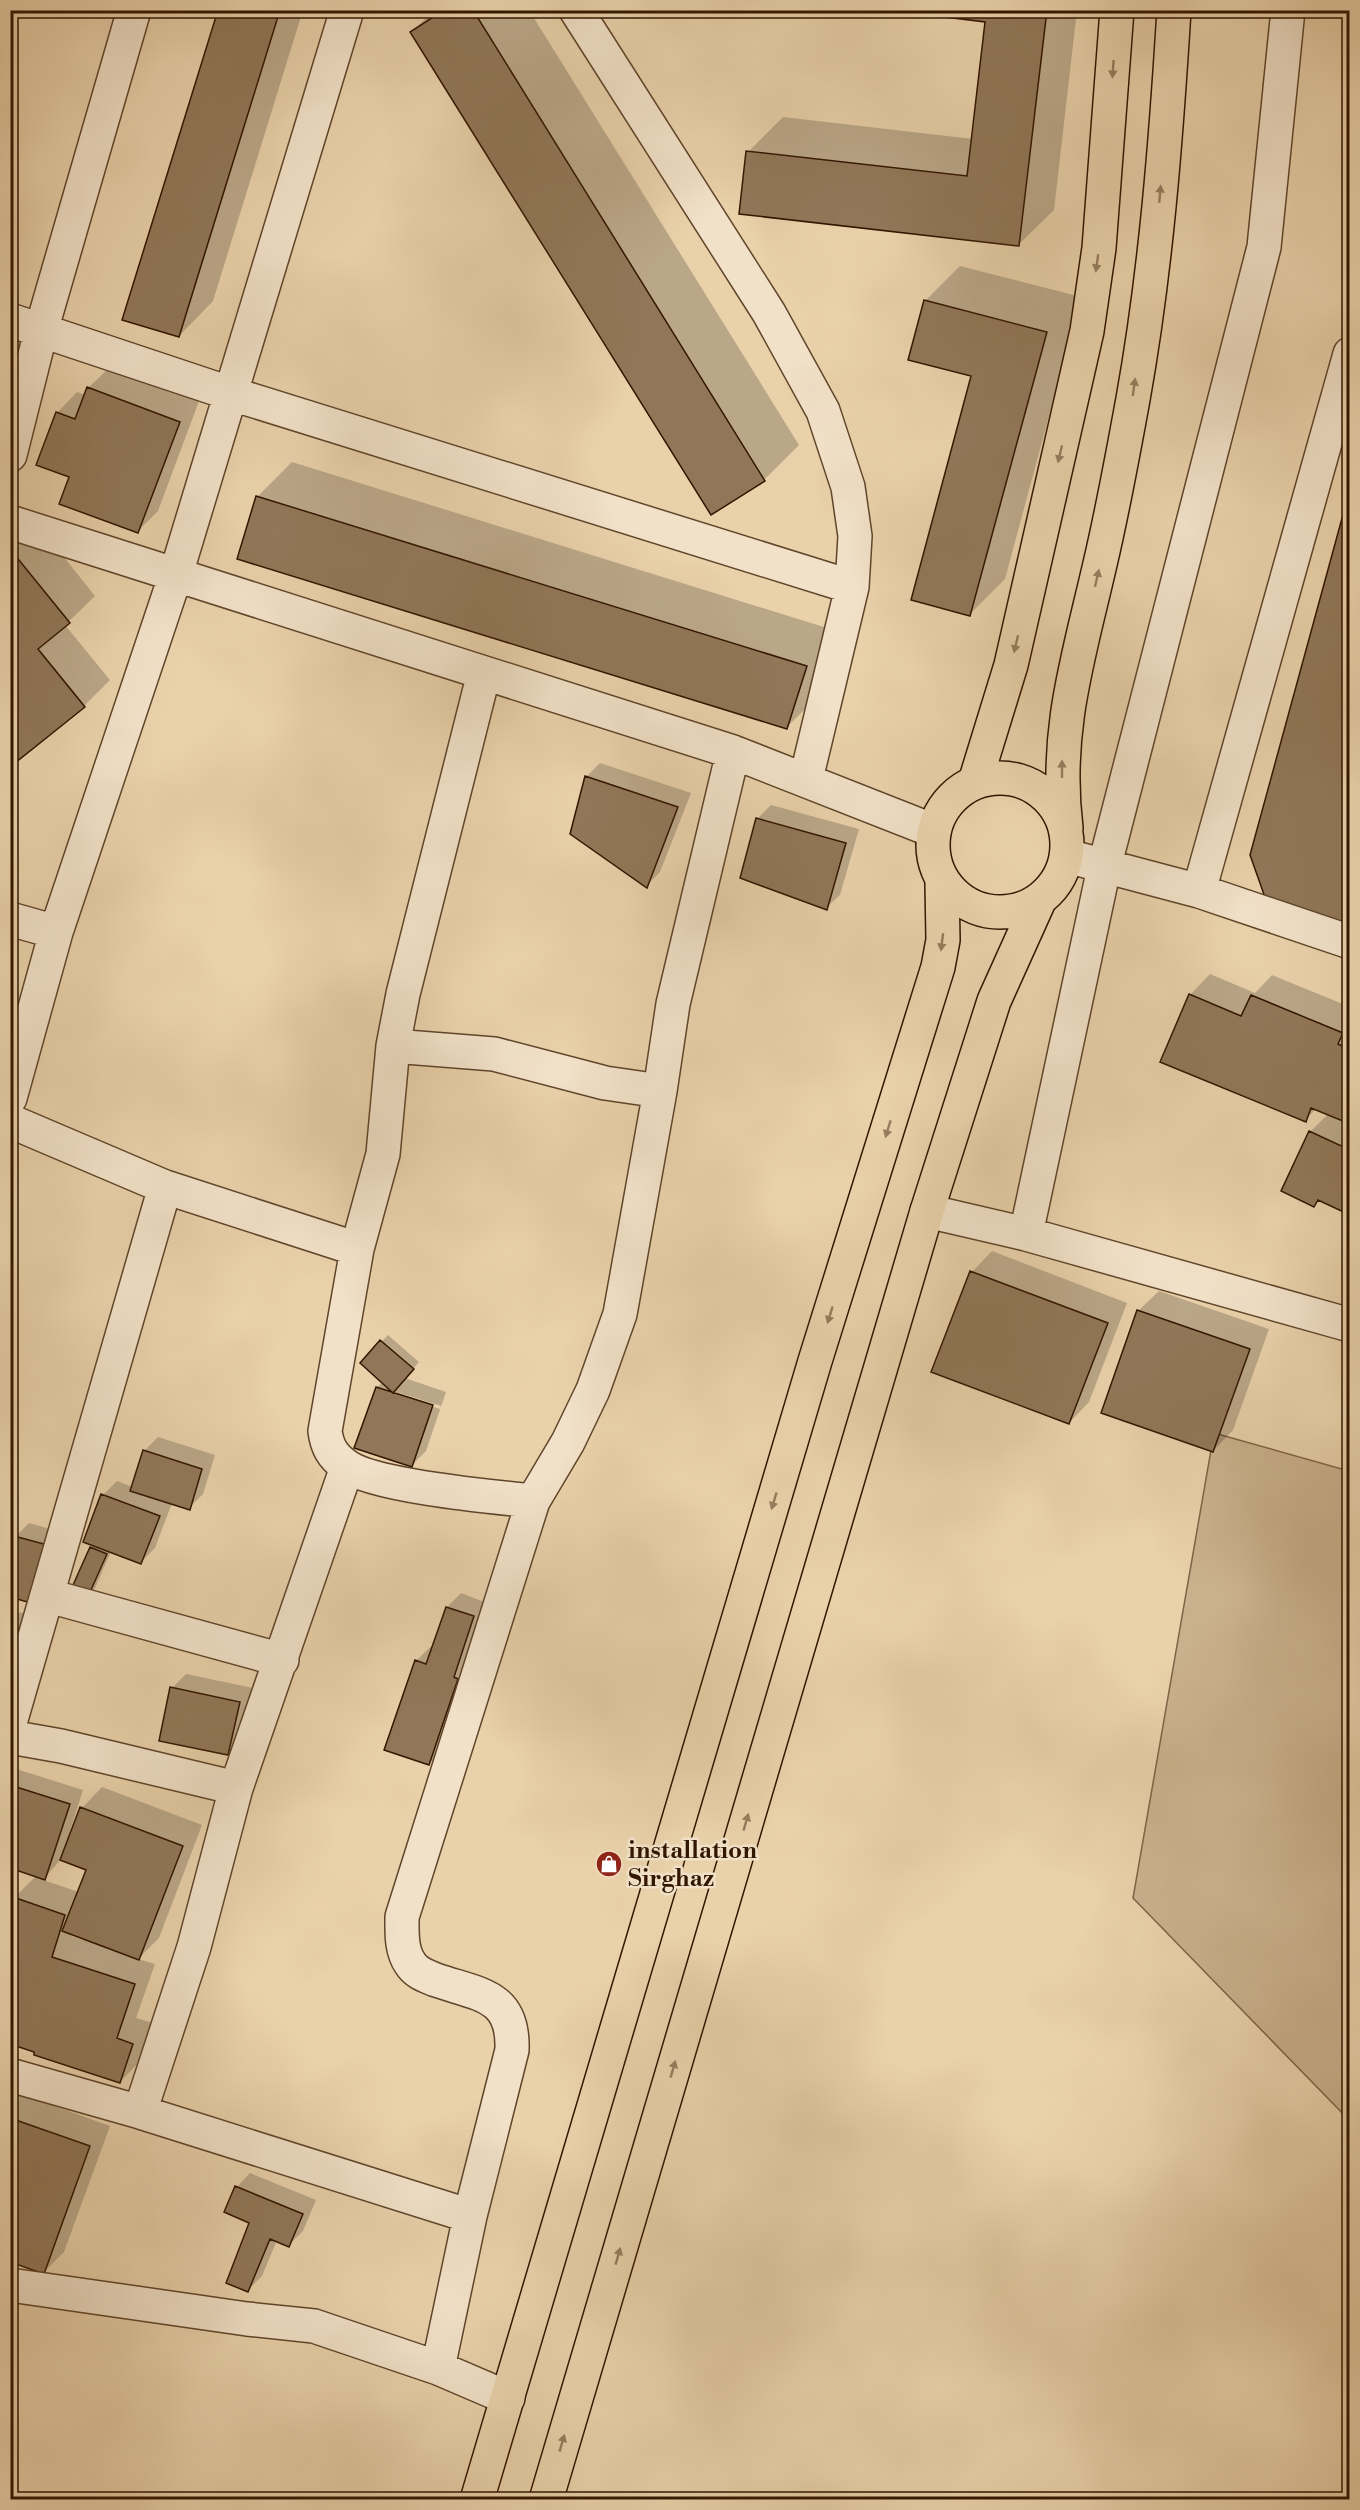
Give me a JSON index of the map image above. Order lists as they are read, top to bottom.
{
  "places": {
    "shop": ["installation Sirghaz"]
  }
}
